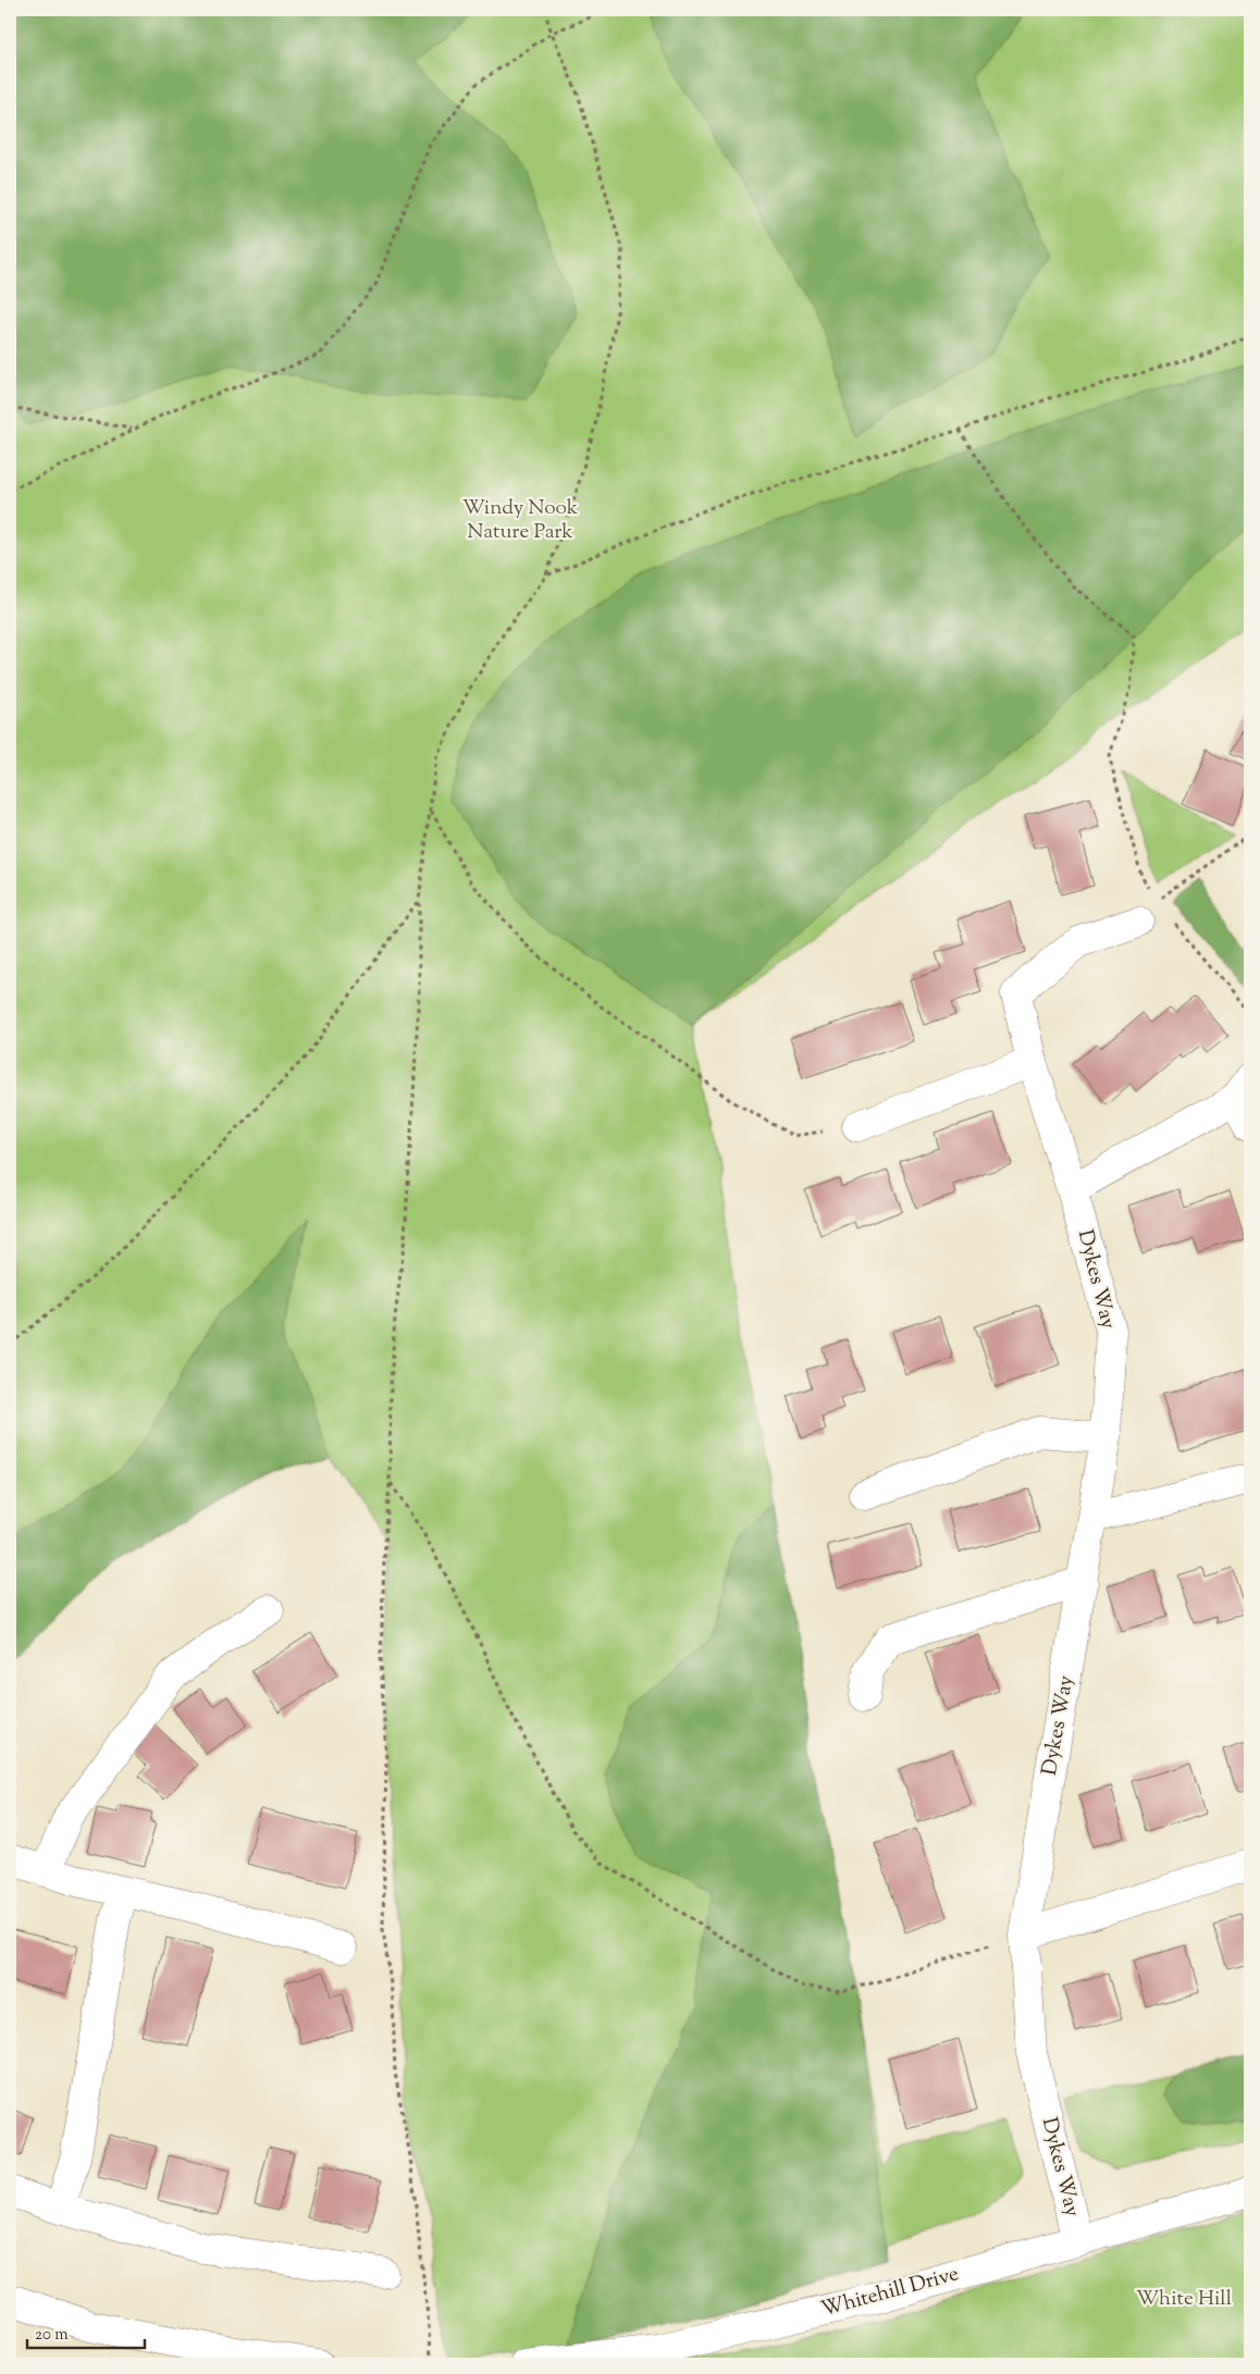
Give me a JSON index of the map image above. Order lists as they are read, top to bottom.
{
  "streets": {
    "street": ["Dykes Way", "Whitehill Drive"]
  },
  "crossings": [
    ["Dykes Way", "Whitehill Drive"]
  ],
  "parks": ["Windy Nook Nature Park", "White Hill"],
  "scale_bar": "20 m"
}
